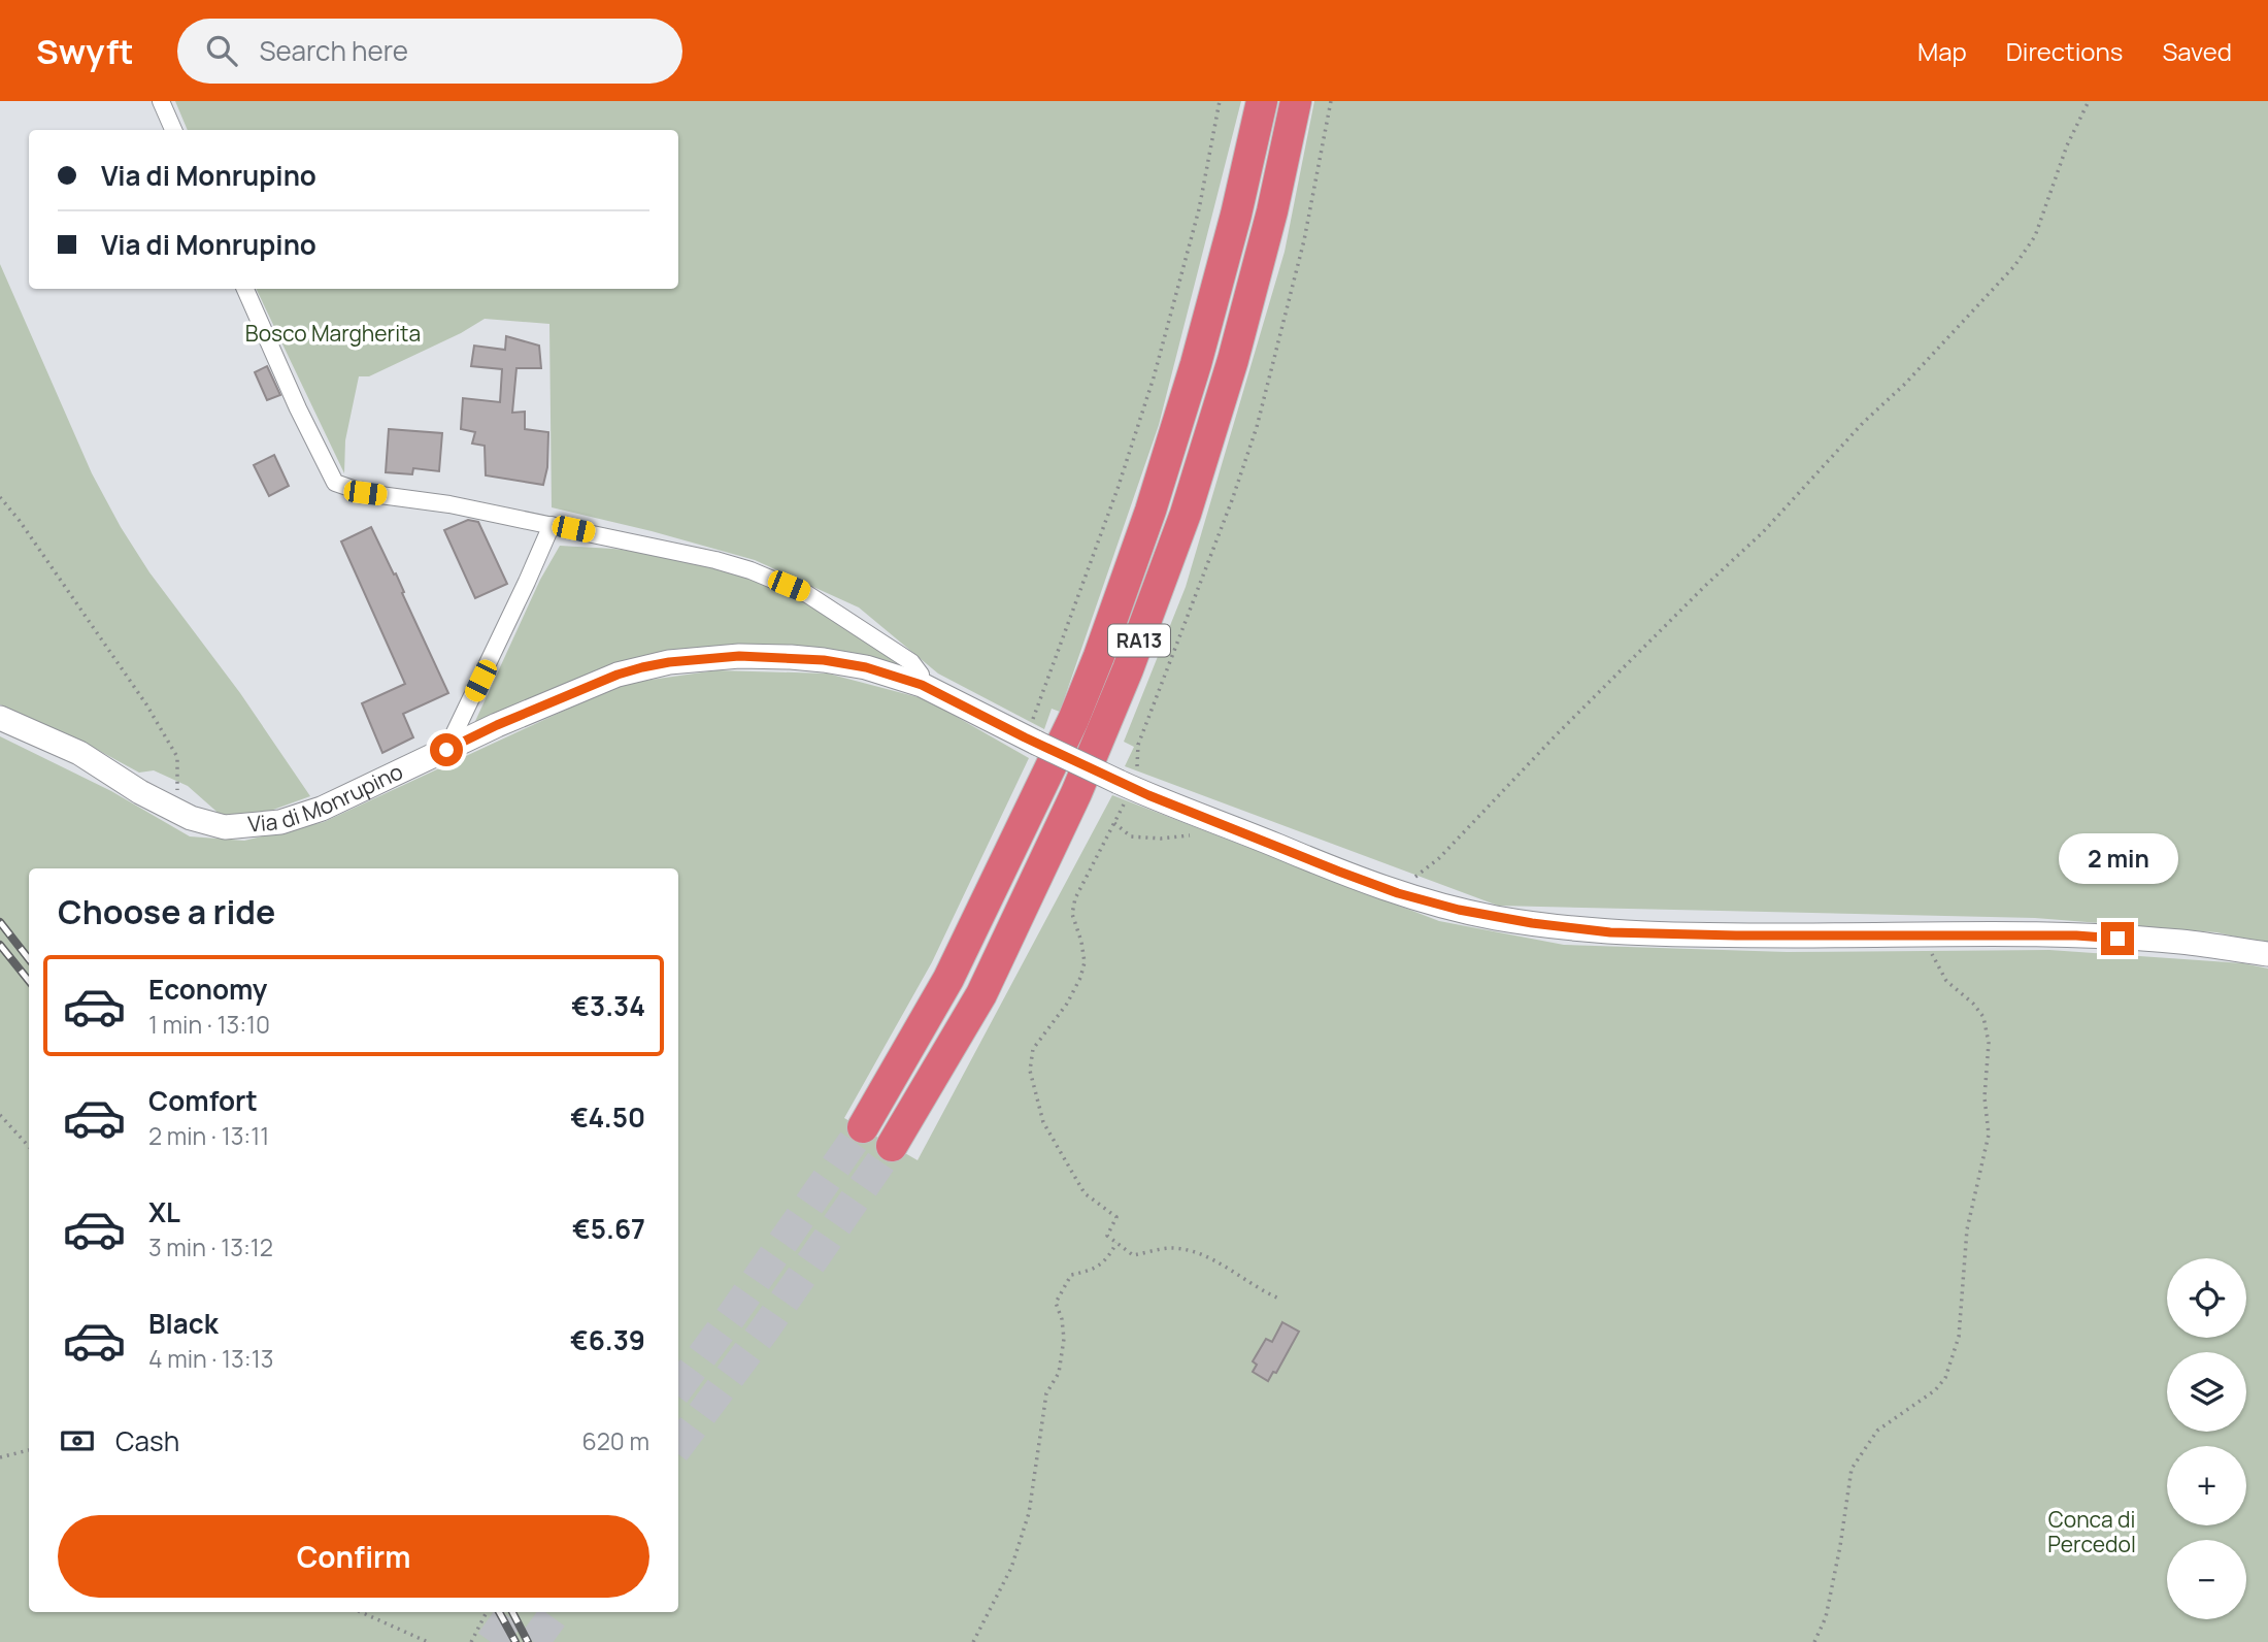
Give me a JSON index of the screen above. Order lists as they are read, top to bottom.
{
  "streets": {
    "highway": ["RA13"],
    "main road": ["Via di Monrupino"]
  },
  "parks": ["Bosco Margherita", "Conca di Percedol"],
  "page": {
    "header": "Swyft",
    "search": "Search here",
    "nav": ["Map", "Directions", "Saved"],
    "banner": ["Via di Monrupino", "Via di Monrupino"],
    "bubble": "2 min",
    "heading": "Choose a ride",
    "list": [
      {
        "name": "Economy",
        "note": "1 min · 13:10",
        "value": "€3.34"
      },
      {
        "name": "Comfort",
        "note": "2 min · 13:11",
        "value": "€4.50"
      },
      {
        "name": "XL",
        "note": "3 min · 13:12",
        "value": "€5.67"
      },
      {
        "name": "Black",
        "note": "4 min · 13:13",
        "value": "€6.39"
      }
    ],
    "map_buttons": ["+", "−"],
    "pay": ["Cash", "620 m"],
    "buttons": "Confirm"
  }
}
